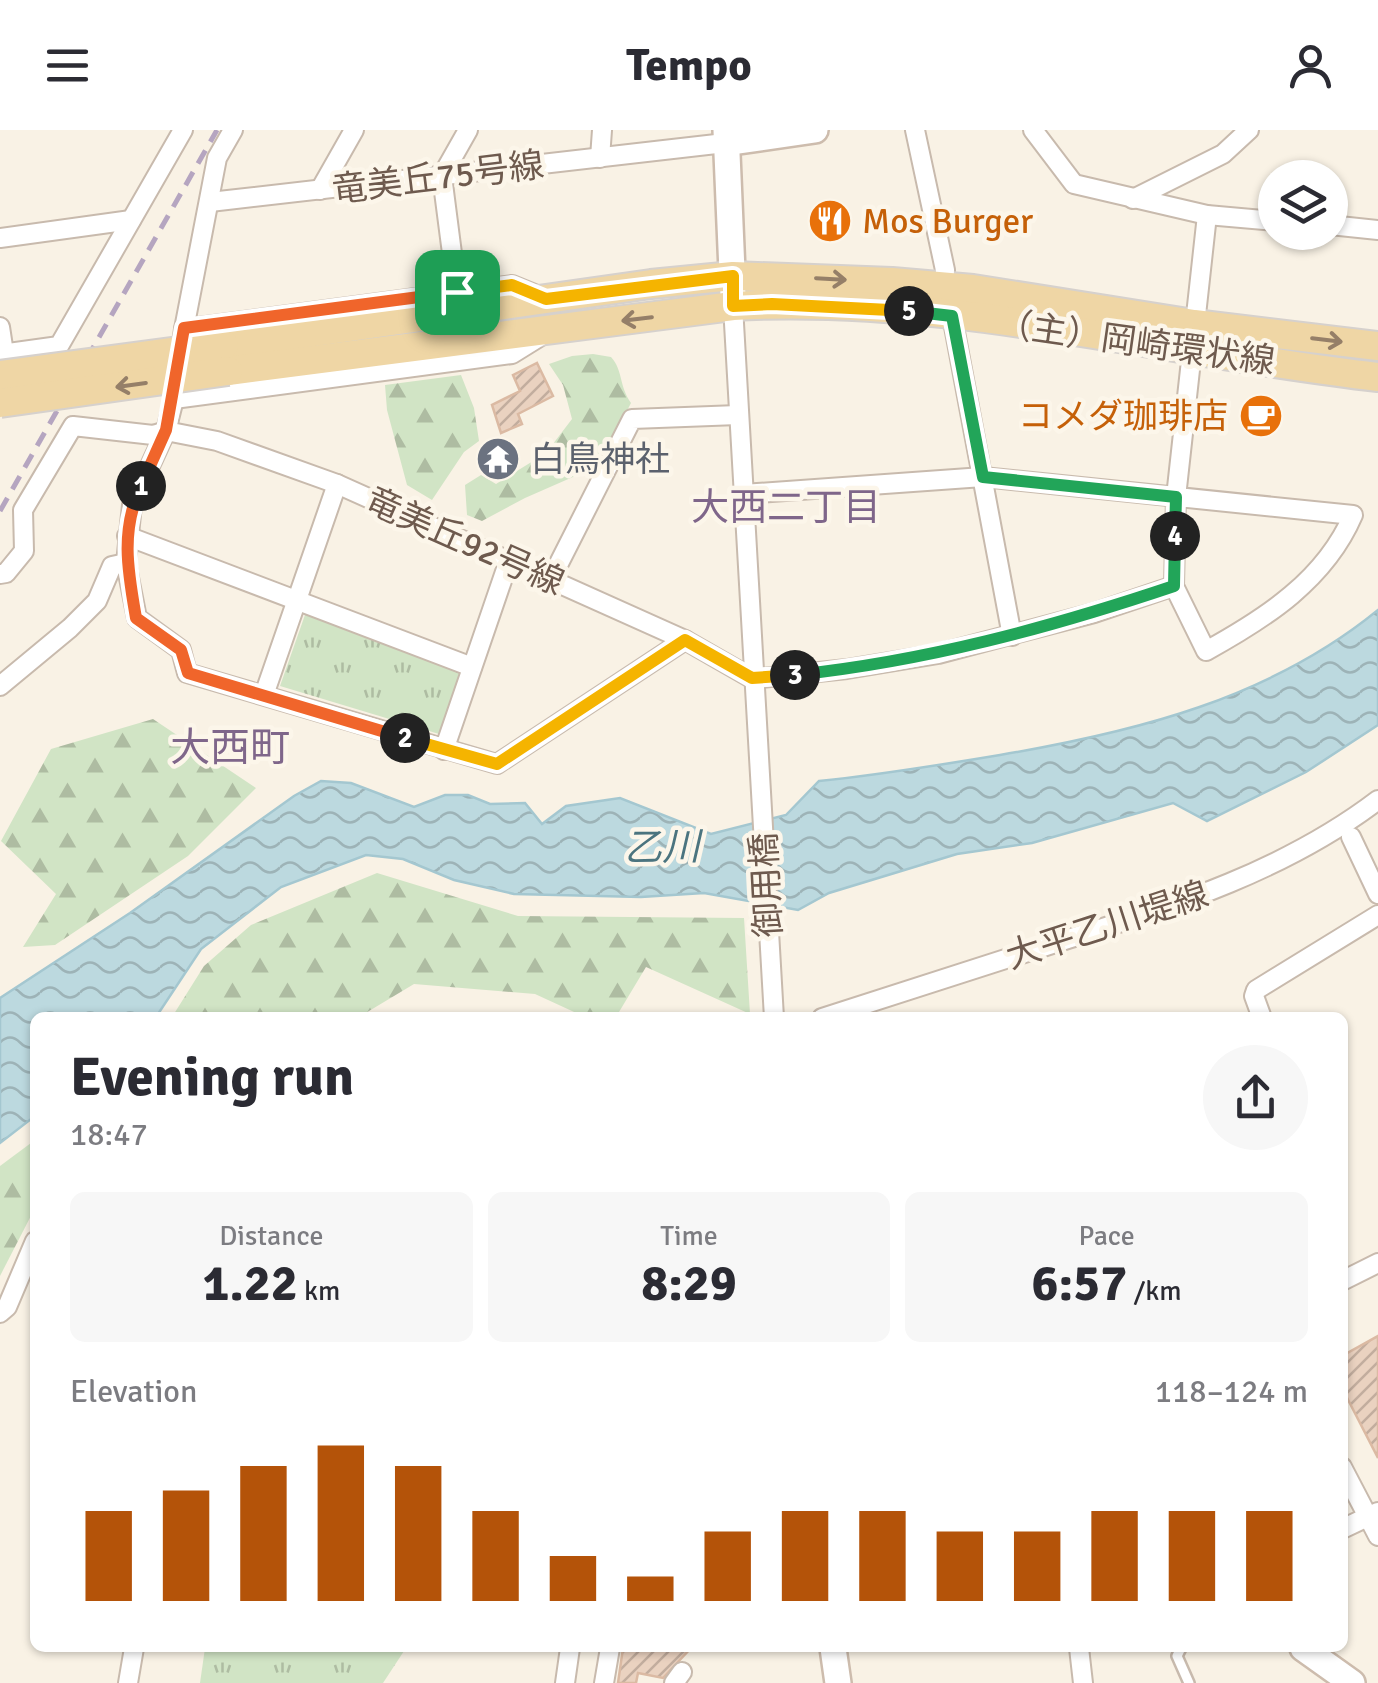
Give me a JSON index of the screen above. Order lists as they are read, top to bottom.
{
  "streets": {
    "main road": ["（主）岡崎環状線"],
    "street": [
      "竜美丘75号線",
      "竜美丘92号線",
      "御用橋",
      "大平乙川堤線"
    ]
  },
  "crossings": [
    ["（主）岡崎環状線", "御用橋"],
    ["竜美丘92号線", "御用橋"]
  ],
  "districts": ["大西二丁目", "大西町"],
  "water": ["乙川"],
  "places": {
    "restaurant": ["Mos Burger"],
    "cafe": ["コメダ珈琲店"],
    "temple": ["白鳥神社"]
  },
  "page": {
    "header": "Tempo",
    "pins": [
      "5",
      "1",
      "4",
      "3",
      "2"
    ],
    "heading": ["Evening run", "18:47"],
    "stats": [
      ["Distance", "1.22 km"],
      ["Time", "8:29"],
      ["Pace", "6:57 /km"]
    ],
    "chart": ["Elevation", "118–124 m"]
  }
}
